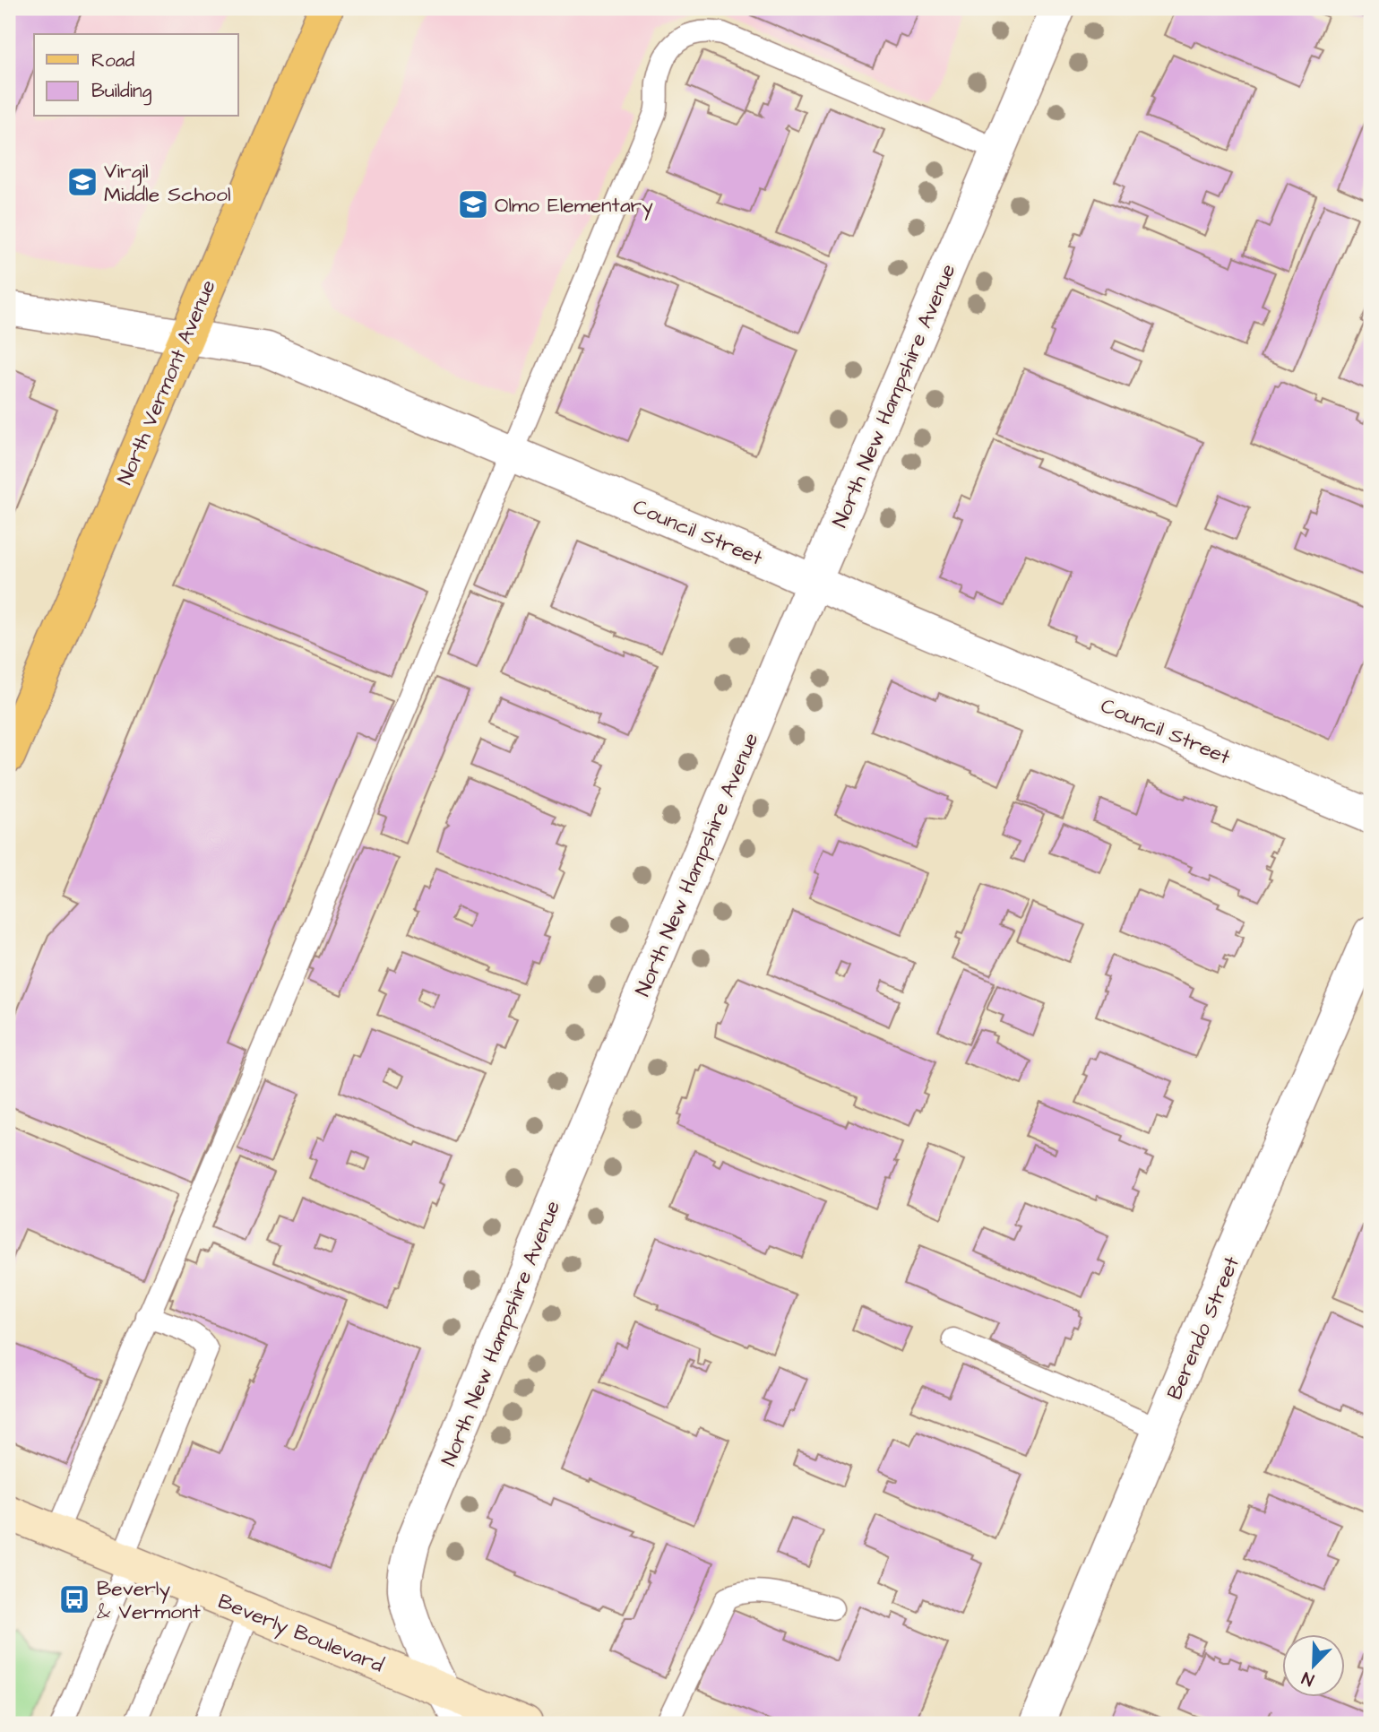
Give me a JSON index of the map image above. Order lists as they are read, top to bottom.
{
  "streets": {
    "main road": ["North Vermont Avenue", "Beverly Boulevard"],
    "street": ["North New Hampshire Avenue", "Council Street", "Berendo Street"]
  },
  "crossings": [
    ["North Vermont Avenue", "Council Street"],
    ["North New Hampshire Avenue", "Council Street"],
    ["North New Hampshire Avenue", "Beverly Boulevard"]
  ],
  "places": {
    "school or university": ["Virgil Middle School", "Olmo Elementary"],
    "bus stop": ["Beverly & Vermont"]
  },
  "legend": ["Road", "Building"],
  "north": "bottom left"
}
